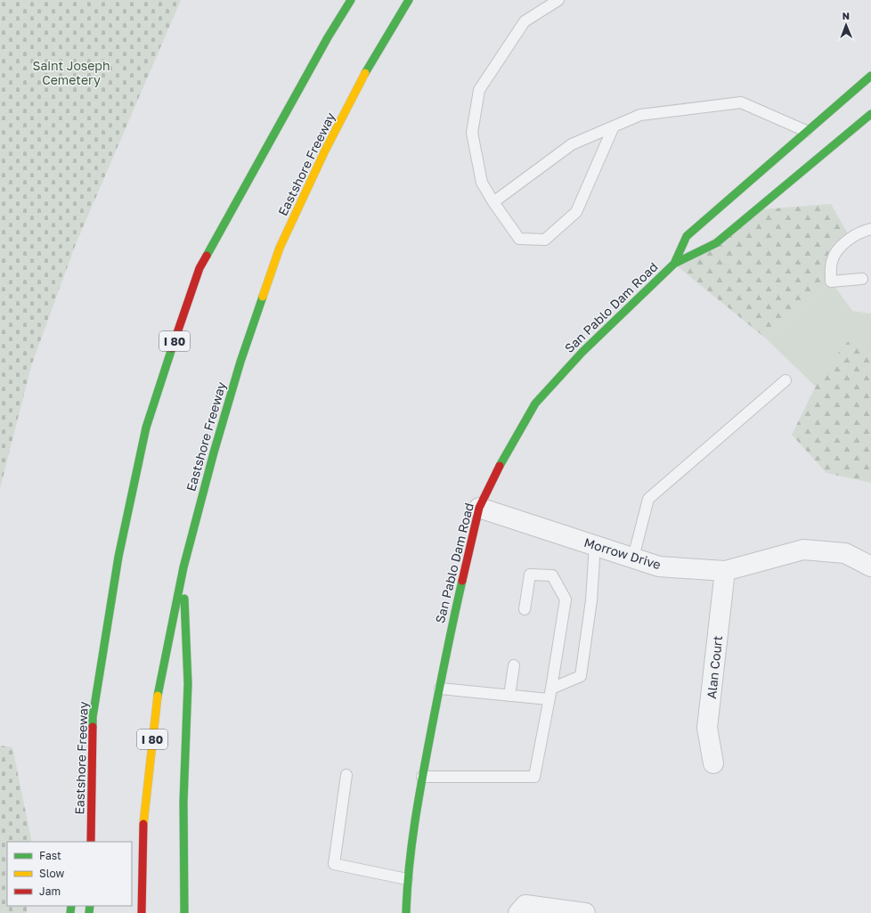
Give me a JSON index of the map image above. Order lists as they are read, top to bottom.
{
  "streets": {
    "main road": ["Eastshore Freeway", "San Pablo Dam Road", "I 80"],
    "street": ["Morrow Drive", "Alan Court"]
  },
  "crossings": [
    ["San Pablo Dam Road", "Morrow Drive"],
    ["Morrow Drive", "Alan Court"]
  ],
  "parks": ["Saint Joseph Cemetery"],
  "legend": ["Fast", "Slow", "Jam"],
  "north": "top"
}
